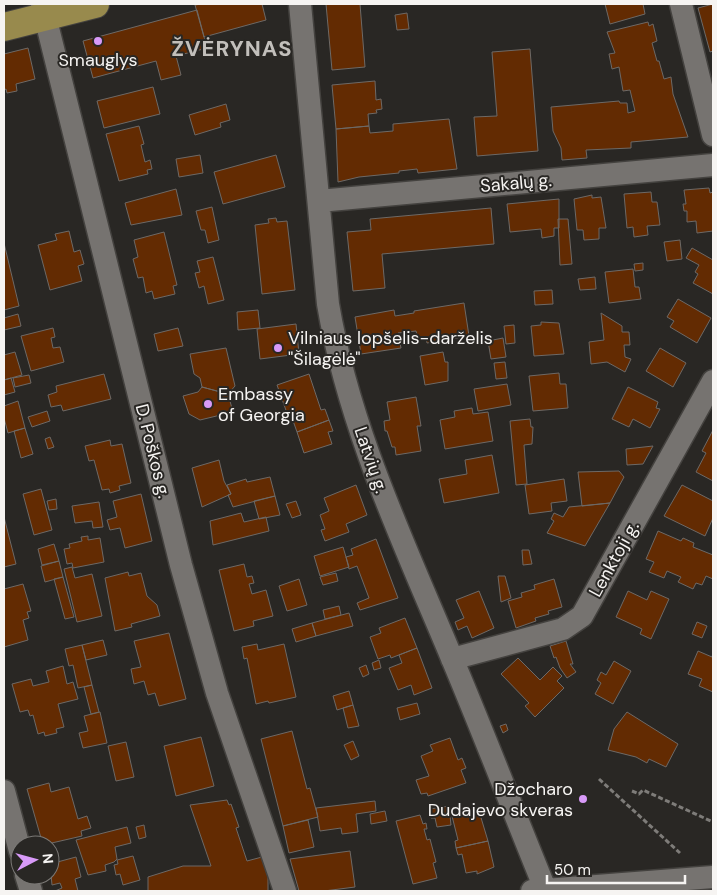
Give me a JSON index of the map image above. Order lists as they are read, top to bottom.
{
  "streets": {
    "street": [
      "Sakalų g.",
      "D. Poškos g.",
      "Latvių g.",
      "Lenktoji g."
    ]
  },
  "crossings": [
    ["Sakalų g.", "Latvių g."],
    ["Latvių g.", "Lenktoji g."]
  ],
  "districts": ["ŽVĖRYNAS"],
  "places": [
    "Smauglys",
    "Vilniaus lopšelis-darželis \"Šilagėlė\"",
    "Embassy of Georgia",
    "Džocharo Dudajevo skveras"
  ],
  "scale_bar": "50 m",
  "north": "right"
}
